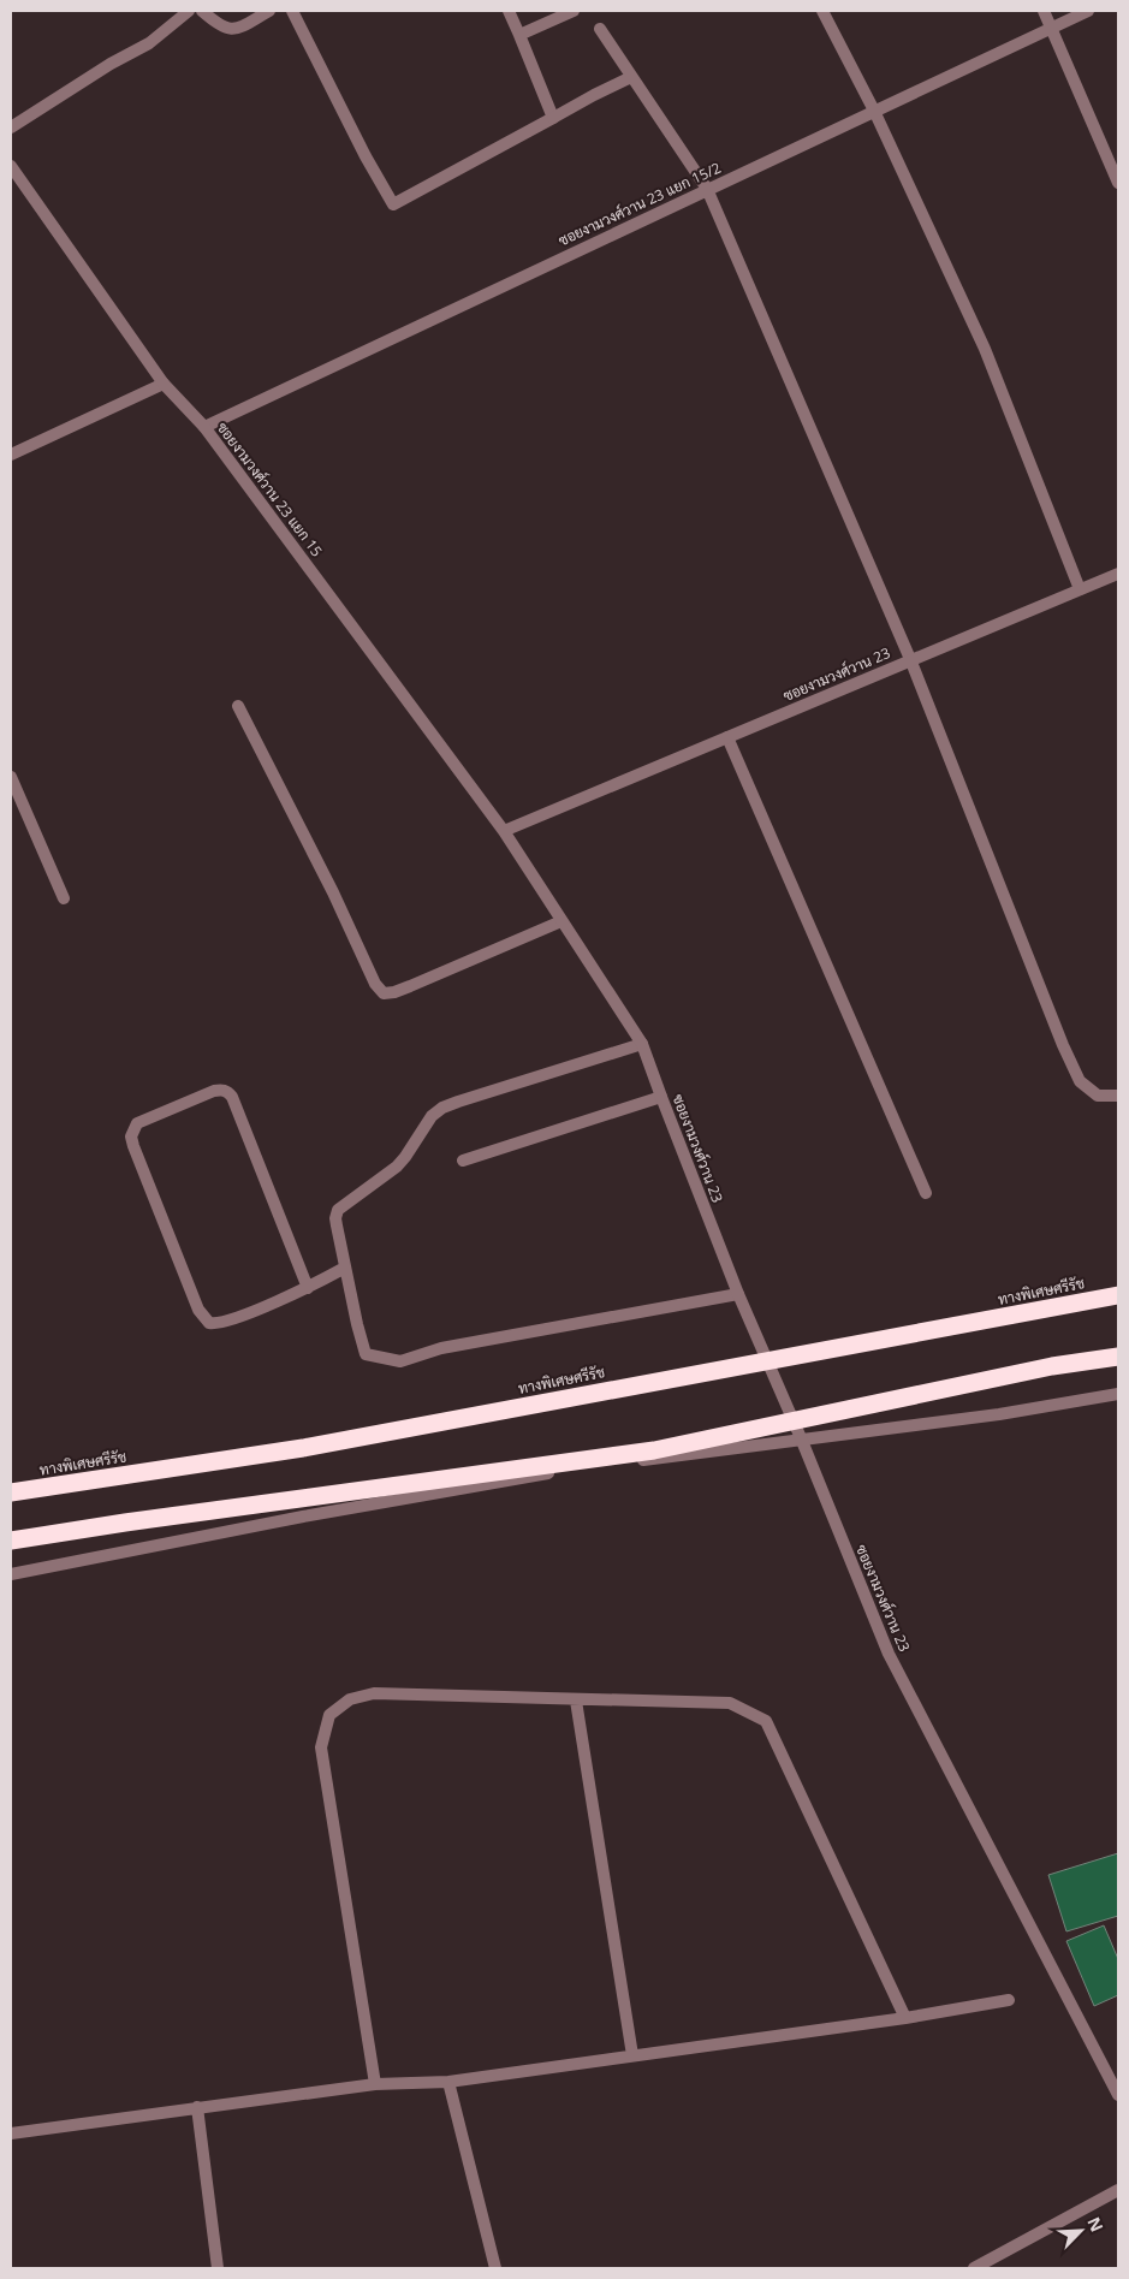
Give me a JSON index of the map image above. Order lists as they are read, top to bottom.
{
  "streets": {
    "highway": ["ทางพิเศษศรีรัช"],
    "street": ["ซอยงามวงศ์วาน 23 แยก 15/2", "ซอยงามวงศ์วาน 23 แยก 15", "ซอยงามวงศ์วาน 23"]
  },
  "crossings": [
    ["ซอยงามวงศ์วาน 23 แยก 15/2", "ซอยงามวงศ์วาน 23 แยก 15"],
    ["ซอยงามวงศ์วาน 23 แยก 15", "ซอยงามวงศ์วาน 23"]
  ],
  "north": "top right"
}
